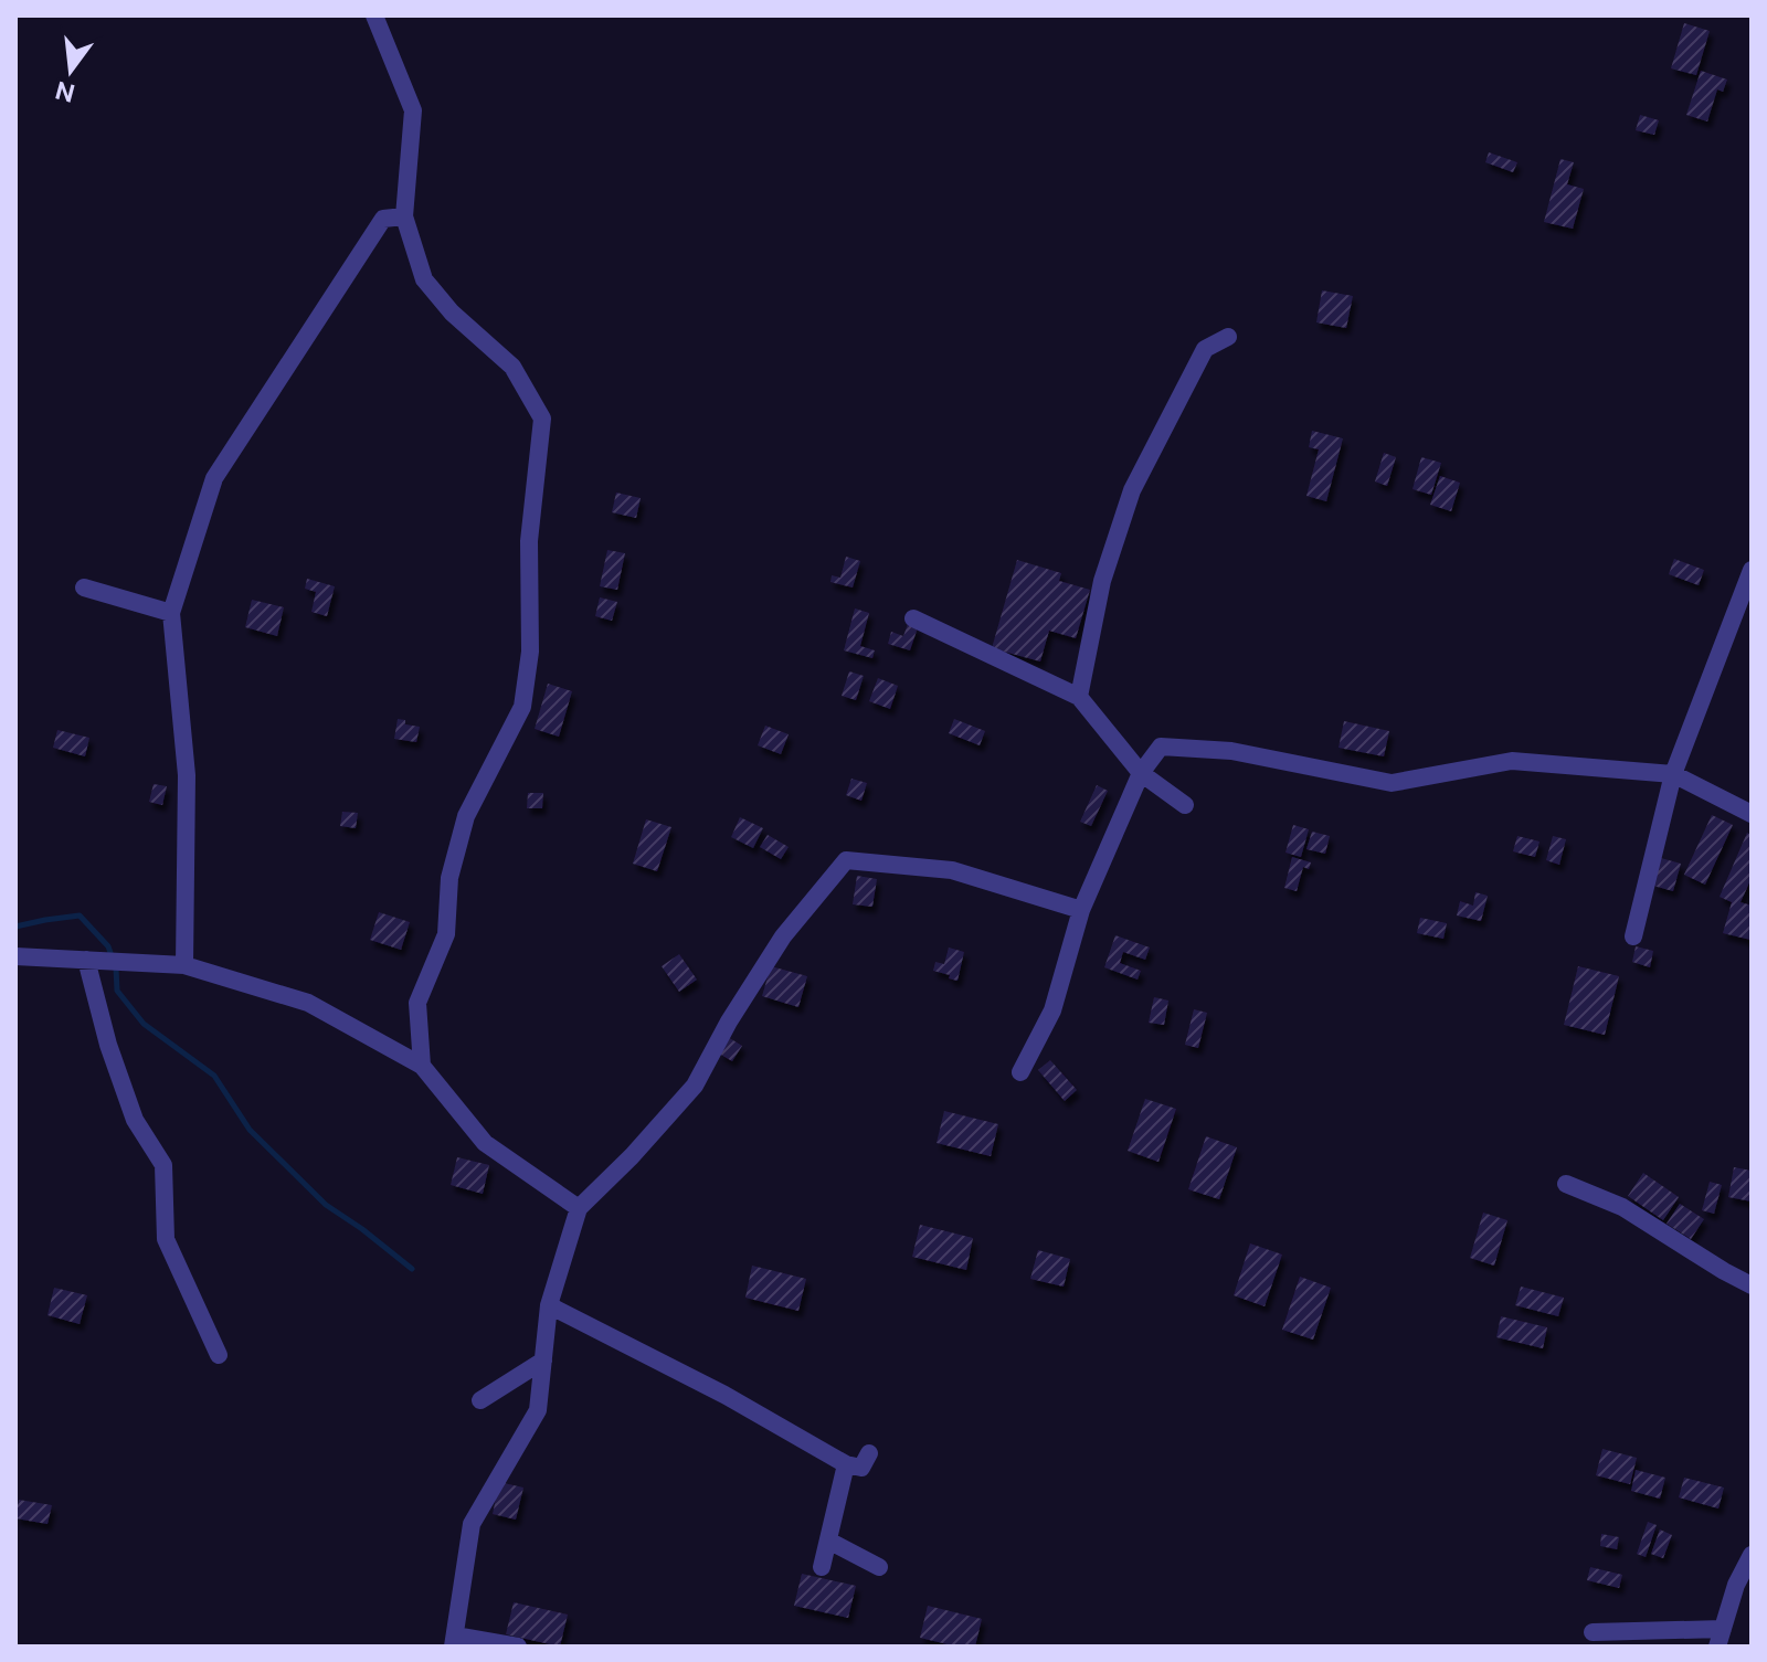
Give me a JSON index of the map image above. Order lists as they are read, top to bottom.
{
  "north": "bottom"
}
